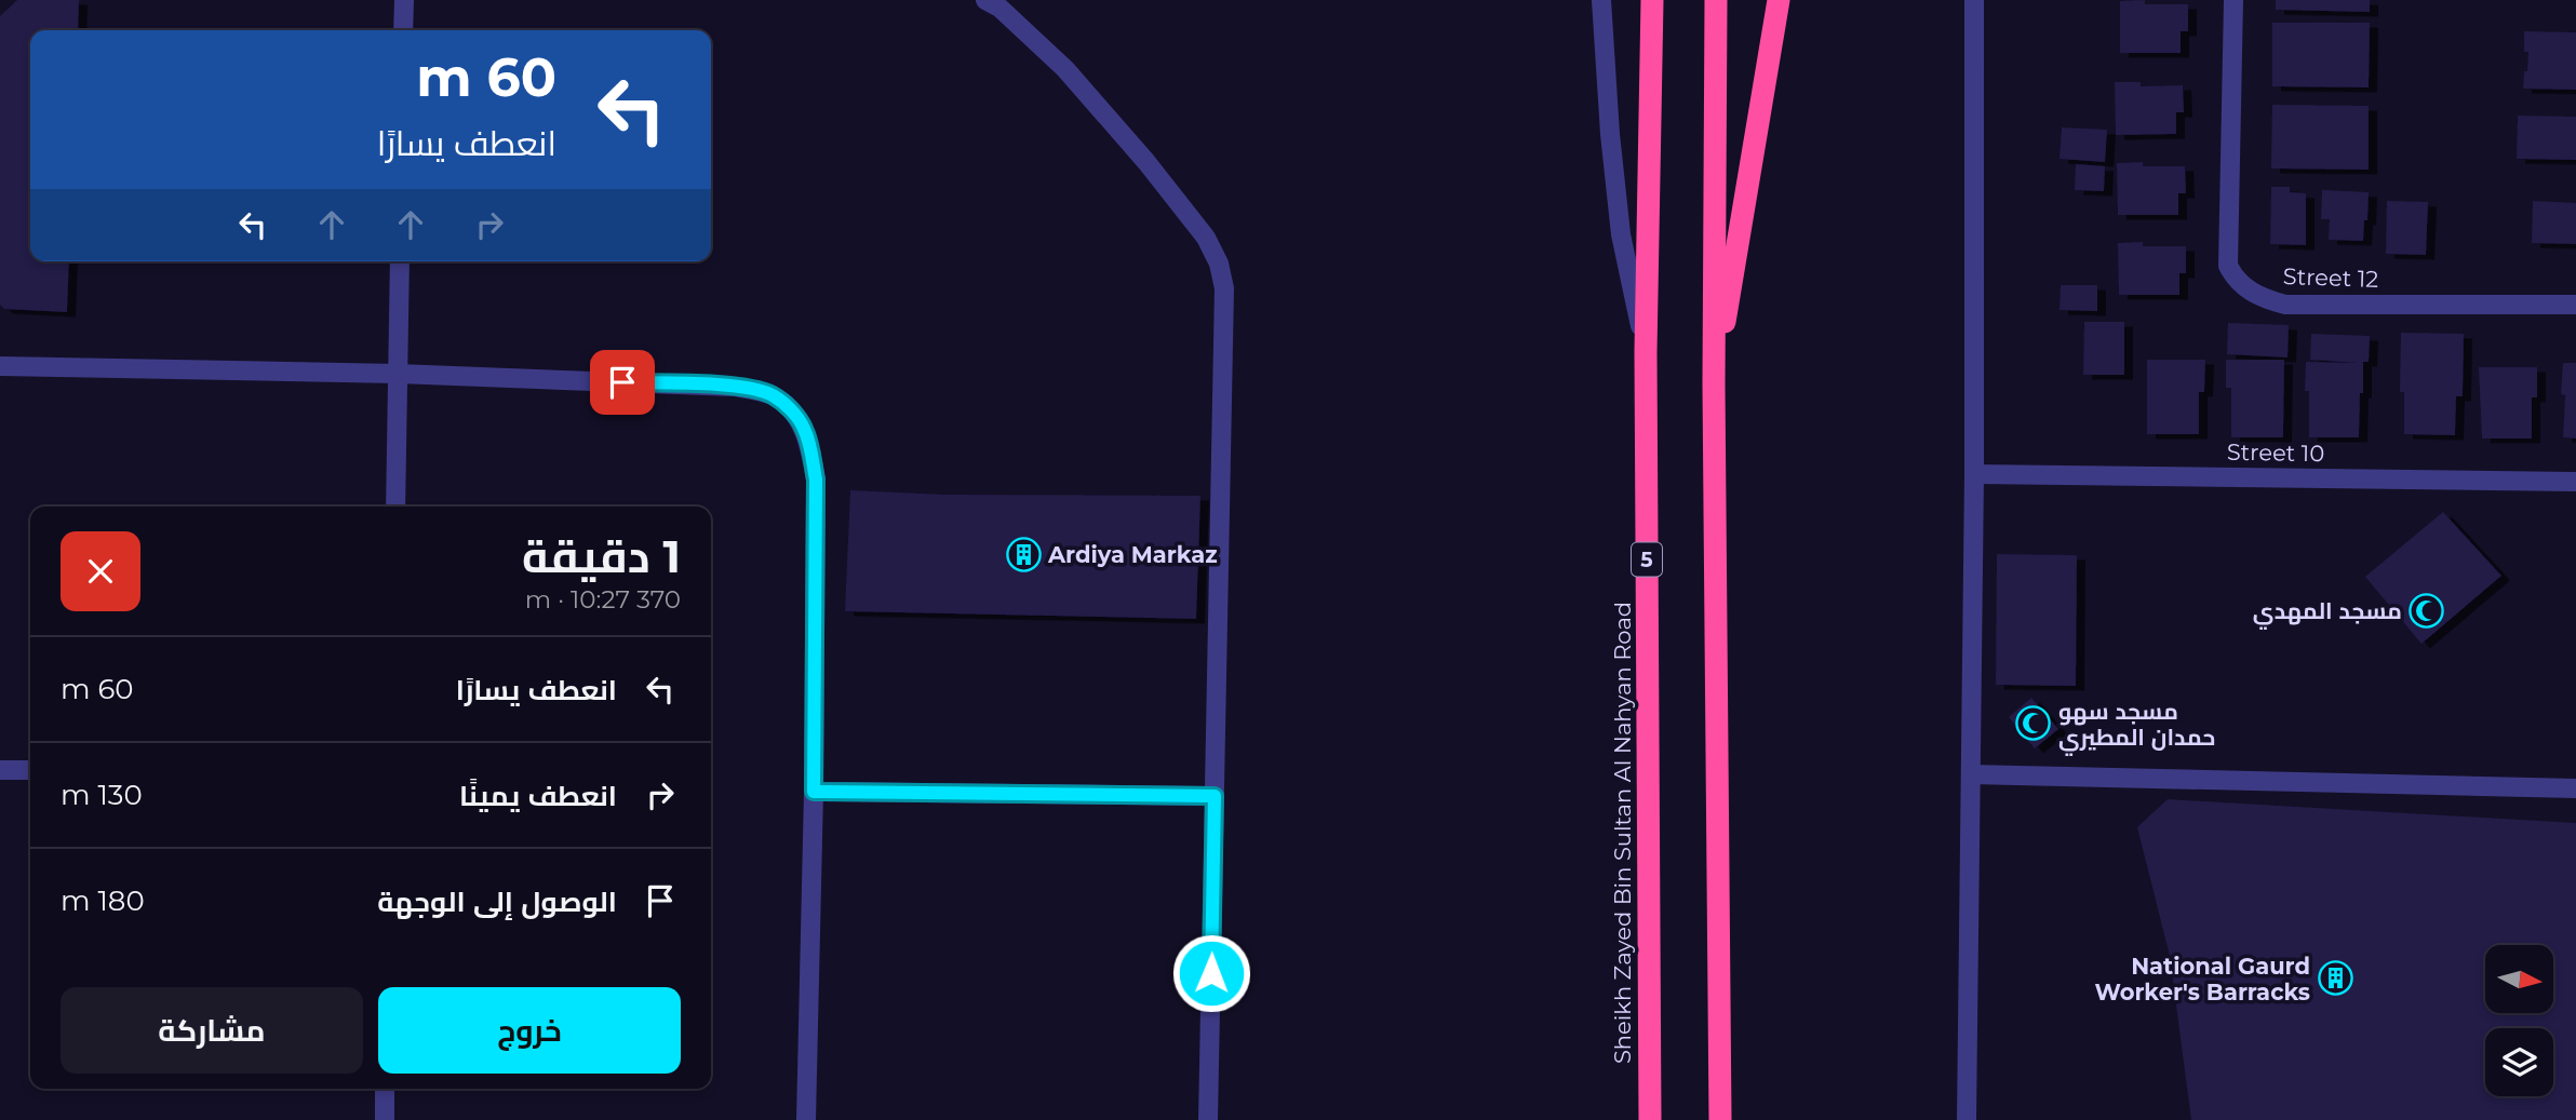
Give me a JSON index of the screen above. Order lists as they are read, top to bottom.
{
  "streets": {
    "highway": ["5", "Sheikh Zayed Bin Sultan Al Nahyan Road"],
    "street": ["Street 12", "Street 10"]
  },
  "places": {
    "building": ["Ardiya Markaz", "National Gaurd Worker's Barracks"],
    "mosque": ["مسجد المهدي", "مسجد سهو حمدان المطيري"]
  },
  "north": "right",
  "page": {
    "turn": ["60 m", "انعطف يسارًا"],
    "heading": ["1 دقيقة", "370 m · 10:27"],
    "list": [
      {
        "name": "انعطف يسارًا",
        "value": "60 m"
      },
      {
        "name": "انعطف يمينًا",
        "value": "130 m"
      },
      {
        "name": "الوصول إلى الوجهة",
        "value": "180 m"
      }
    ],
    "buttons": ["خروج", "مشاركة"]
  }
}
